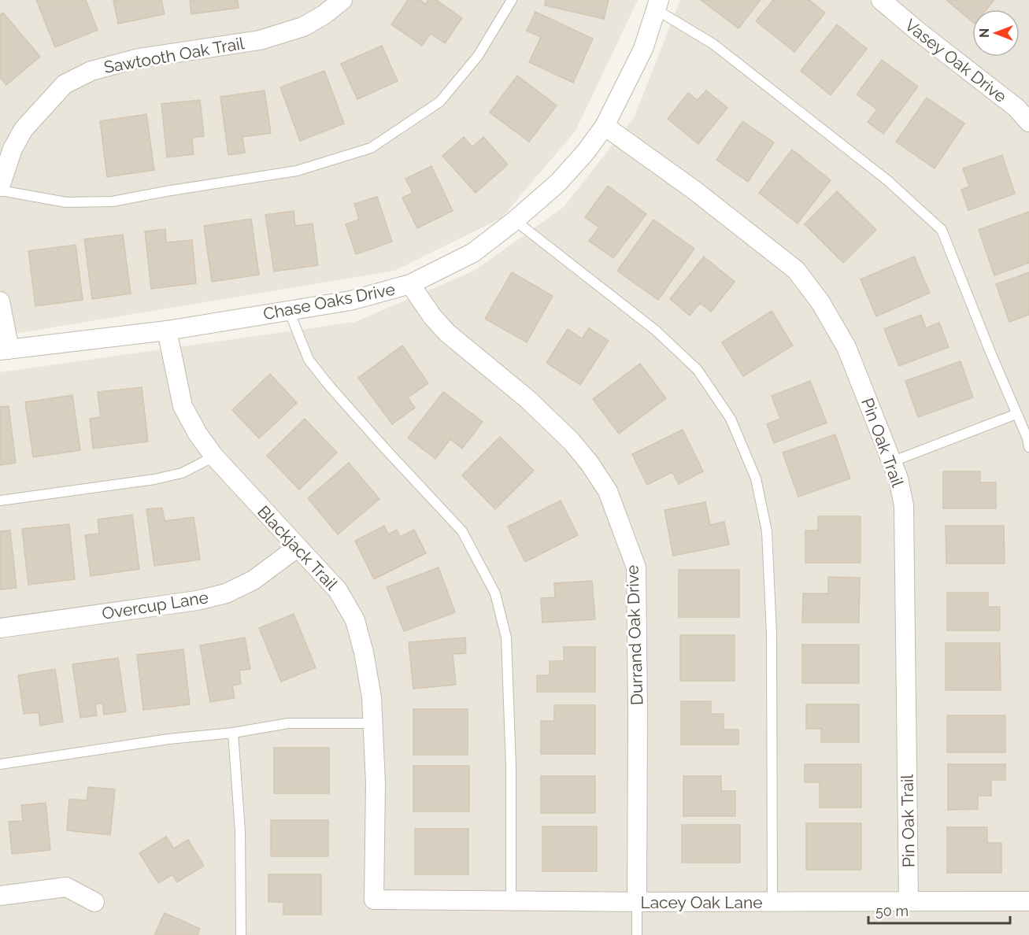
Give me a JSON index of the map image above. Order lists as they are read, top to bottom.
{
  "streets": {
    "street": [
      "Sawtooth Oak Trail",
      "Vasey Oak Drive",
      "Chase Oaks Drive",
      "Pin Oak Trail",
      "Blackjack Trail",
      "Overcup Lane",
      "Durrand Oak Drive",
      "Lacey Oak Lane"
    ]
  },
  "crossings": [
    ["Chase Oaks Drive", "Pin Oak Trail"],
    ["Chase Oaks Drive", "Blackjack Trail"],
    ["Chase Oaks Drive", "Durrand Oak Drive"],
    ["Pin Oak Trail", "Lacey Oak Lane"],
    ["Blackjack Trail", "Overcup Lane"],
    ["Blackjack Trail", "Lacey Oak Lane"],
    ["Durrand Oak Drive", "Lacey Oak Lane"]
  ],
  "scale_bar": "50 m",
  "north": "left"
}
